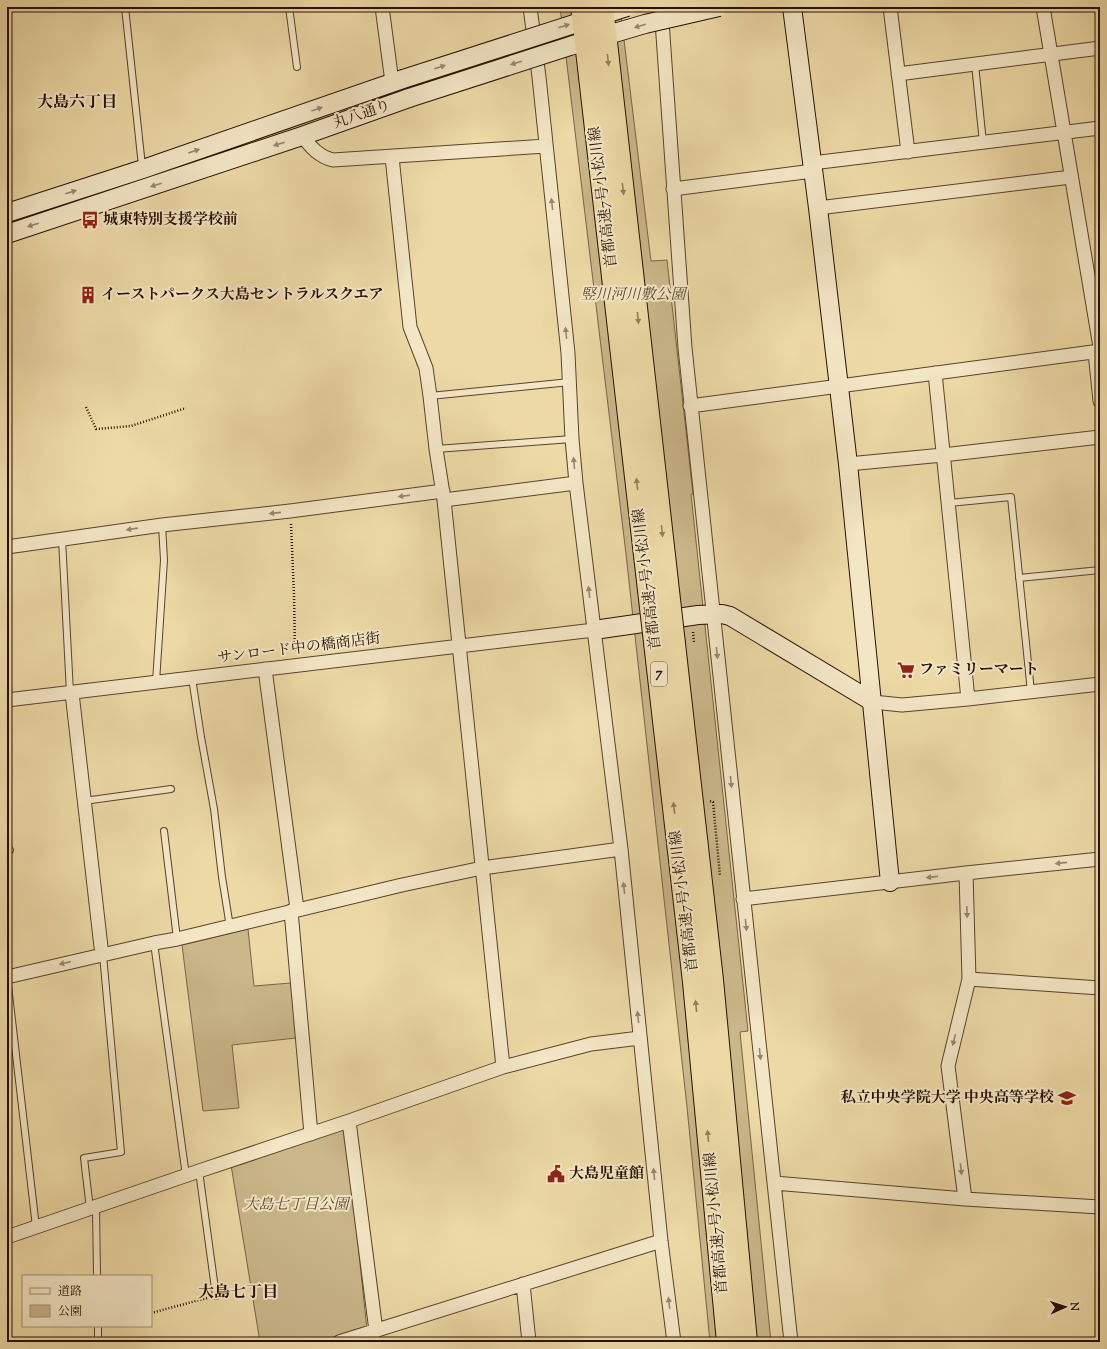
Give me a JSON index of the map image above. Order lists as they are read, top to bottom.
{
  "streets": {
    "highway": ["首都高速7号小松川線", "7"],
    "main road": ["丸八通り"],
    "street": ["サンロード中の橋商店街"]
  },
  "districts": ["大島六丁目", "大島七丁目"],
  "parks": ["竪川河川敷公園", "大島七丁目公園"],
  "places": {
    "bus stop": ["城東特別支援学校前"],
    "building": ["イーストパークス大島セントラルスクエア"],
    "supermarket": ["ファミリーマート"],
    "school or university": ["私立中央学院大学 中央高等学校"],
    "public building": ["大島児童館"]
  },
  "legend": ["道路", "公園"],
  "north": "right"
}
